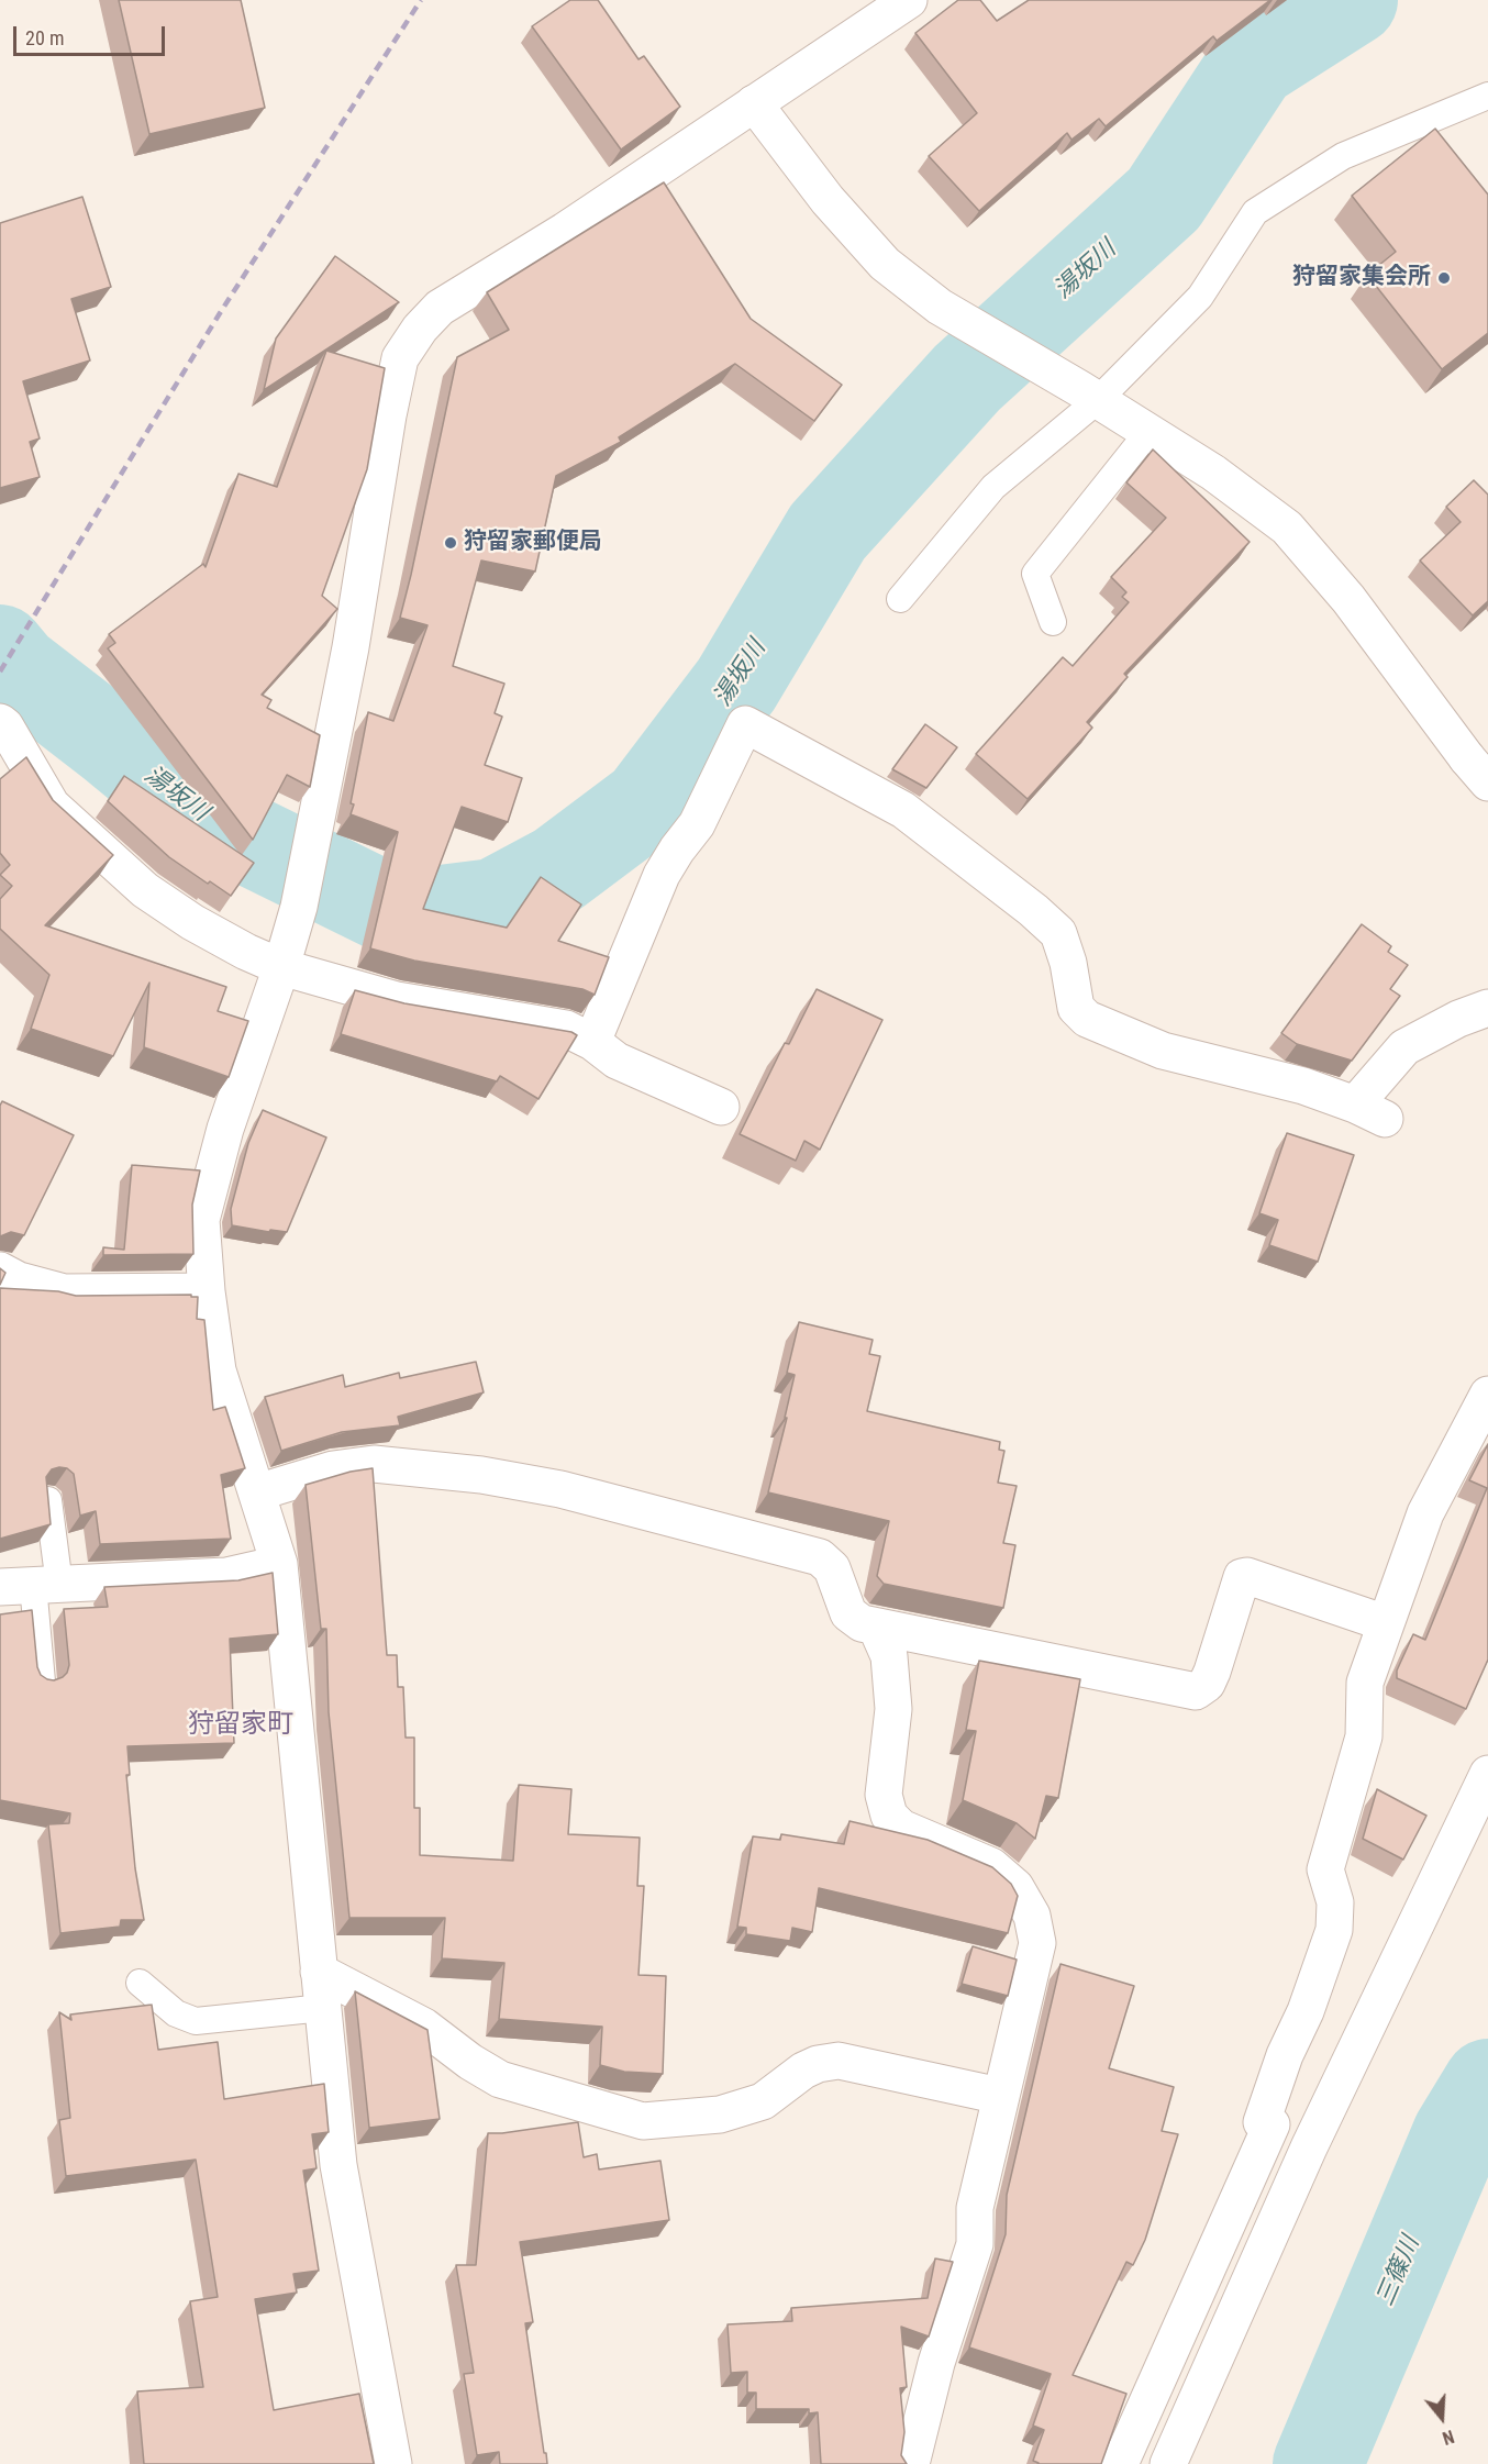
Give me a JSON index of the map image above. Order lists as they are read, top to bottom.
{
  "districts": ["狩留家町"],
  "water": ["湯坂川", "三篠川"],
  "places": ["狩留家集会所", "狩留家郵便局"],
  "scale_bar": "20 m",
  "north": "bottom"
}
